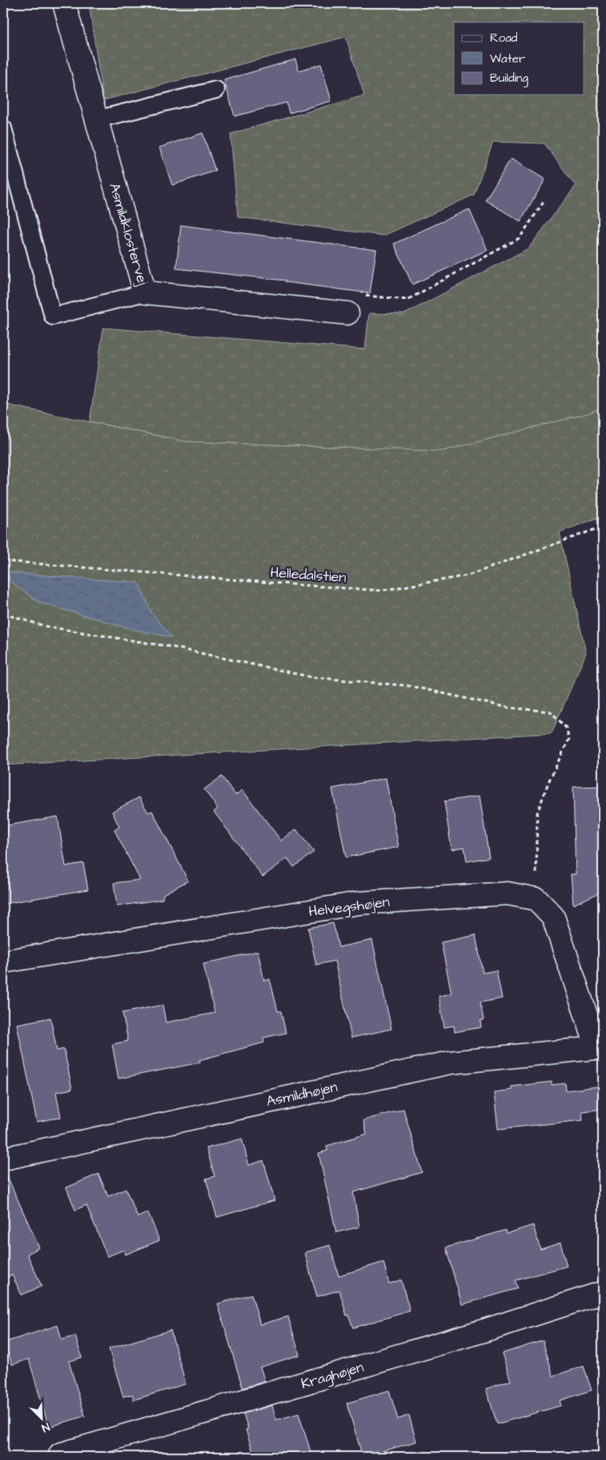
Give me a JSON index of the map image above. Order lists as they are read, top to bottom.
{
  "streets": {
    "street": [
      "Asmildklostervej",
      "Helvegshøjen",
      "Asmildhøjen",
      "Kraghøjen"
    ],
    "path": ["Helledalstien"]
  },
  "legend": ["Road", "Water", "Building"],
  "north": "bottom right"
}
